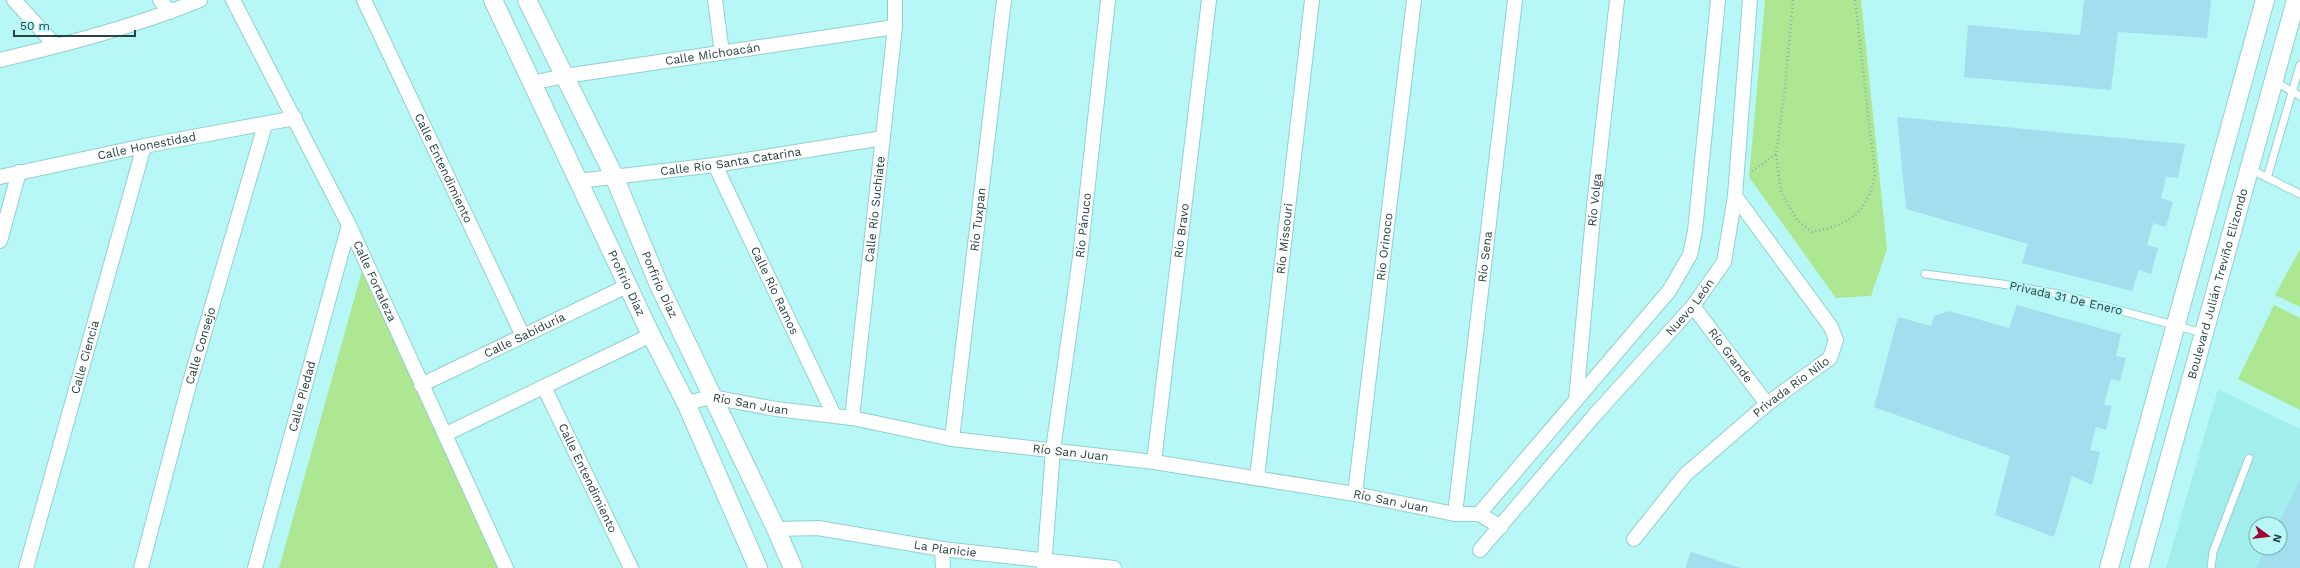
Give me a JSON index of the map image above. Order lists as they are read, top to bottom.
{
  "streets": {
    "street": [
      "Calle Michoacán",
      "Calle Honestidad",
      "Calle Río Santa Catarina",
      "Calle Entendimiento",
      "Río Volga",
      "Calle Río Suchiate",
      "Río Tuxpan",
      "Río Pánuco",
      "Río Bravo",
      "Río Missouri",
      "Río Orinoco",
      "Río Sena",
      "Calle Fortaleza",
      "Profirio Díaz",
      "Porfirio Díaz",
      "Boulevard Julián Treviño Elizondo",
      "Calle Río Ramos",
      "Nuevo León",
      "Calle Sabiduría",
      "Calle Consejo",
      "Río Grande",
      "Calle Ciencia",
      "Privada Río Nilo",
      "Calle Piedad",
      "Río San Juan",
      "La Planicie"
    ],
    "lane": ["Privada 31 De Enero"]
  },
  "crossings": [
    ["Calle Michoacán", "Calle Río Suchiate"],
    ["Calle Michoacán", "Profirio Díaz"],
    ["Calle Michoacán", "Porfirio Díaz"],
    ["Calle Honestidad", "Calle Fortaleza"],
    ["Calle Honestidad", "Calle Consejo"],
    ["Calle Honestidad", "Calle Ciencia"],
    ["Calle Río Santa Catarina", "Calle Río Suchiate"],
    ["Calle Río Santa Catarina", "Profirio Díaz"],
    ["Calle Río Santa Catarina", "Porfirio Díaz"],
    ["Calle Río Santa Catarina", "Calle Río Ramos"],
    ["Calle Entendimiento", "Calle Sabiduría"],
    ["Calle Río Suchiate", "Río San Juan"],
    ["Río Tuxpan", "Río San Juan"],
    ["Río Pánuco", "Río San Juan"],
    ["Río Pánuco", "La Planicie"],
    ["Río Bravo", "Río San Juan"],
    ["Río Missouri", "Río San Juan"],
    ["Río Orinoco", "Río San Juan"],
    ["Río Sena", "Río San Juan"],
    ["Calle Fortaleza", "Calle Sabiduría"],
    ["Calle Fortaleza", "Calle Piedad"],
    ["Profirio Díaz", "Calle Sabiduría"],
    ["Profirio Díaz", "Río San Juan"],
    ["Porfirio Díaz", "Río San Juan"],
    ["Porfirio Díaz", "La Planicie"],
    ["Boulevard Julián Treviño Elizondo", "Privada 31 De Enero"],
    ["Calle Río Ramos", "Río San Juan"],
    ["Nuevo León", "Río Grande"],
    ["Nuevo León", "Privada Río Nilo"],
    ["Río Grande", "Privada Río Nilo"]
  ],
  "scale_bar": "50 m",
  "north": "right"
}
